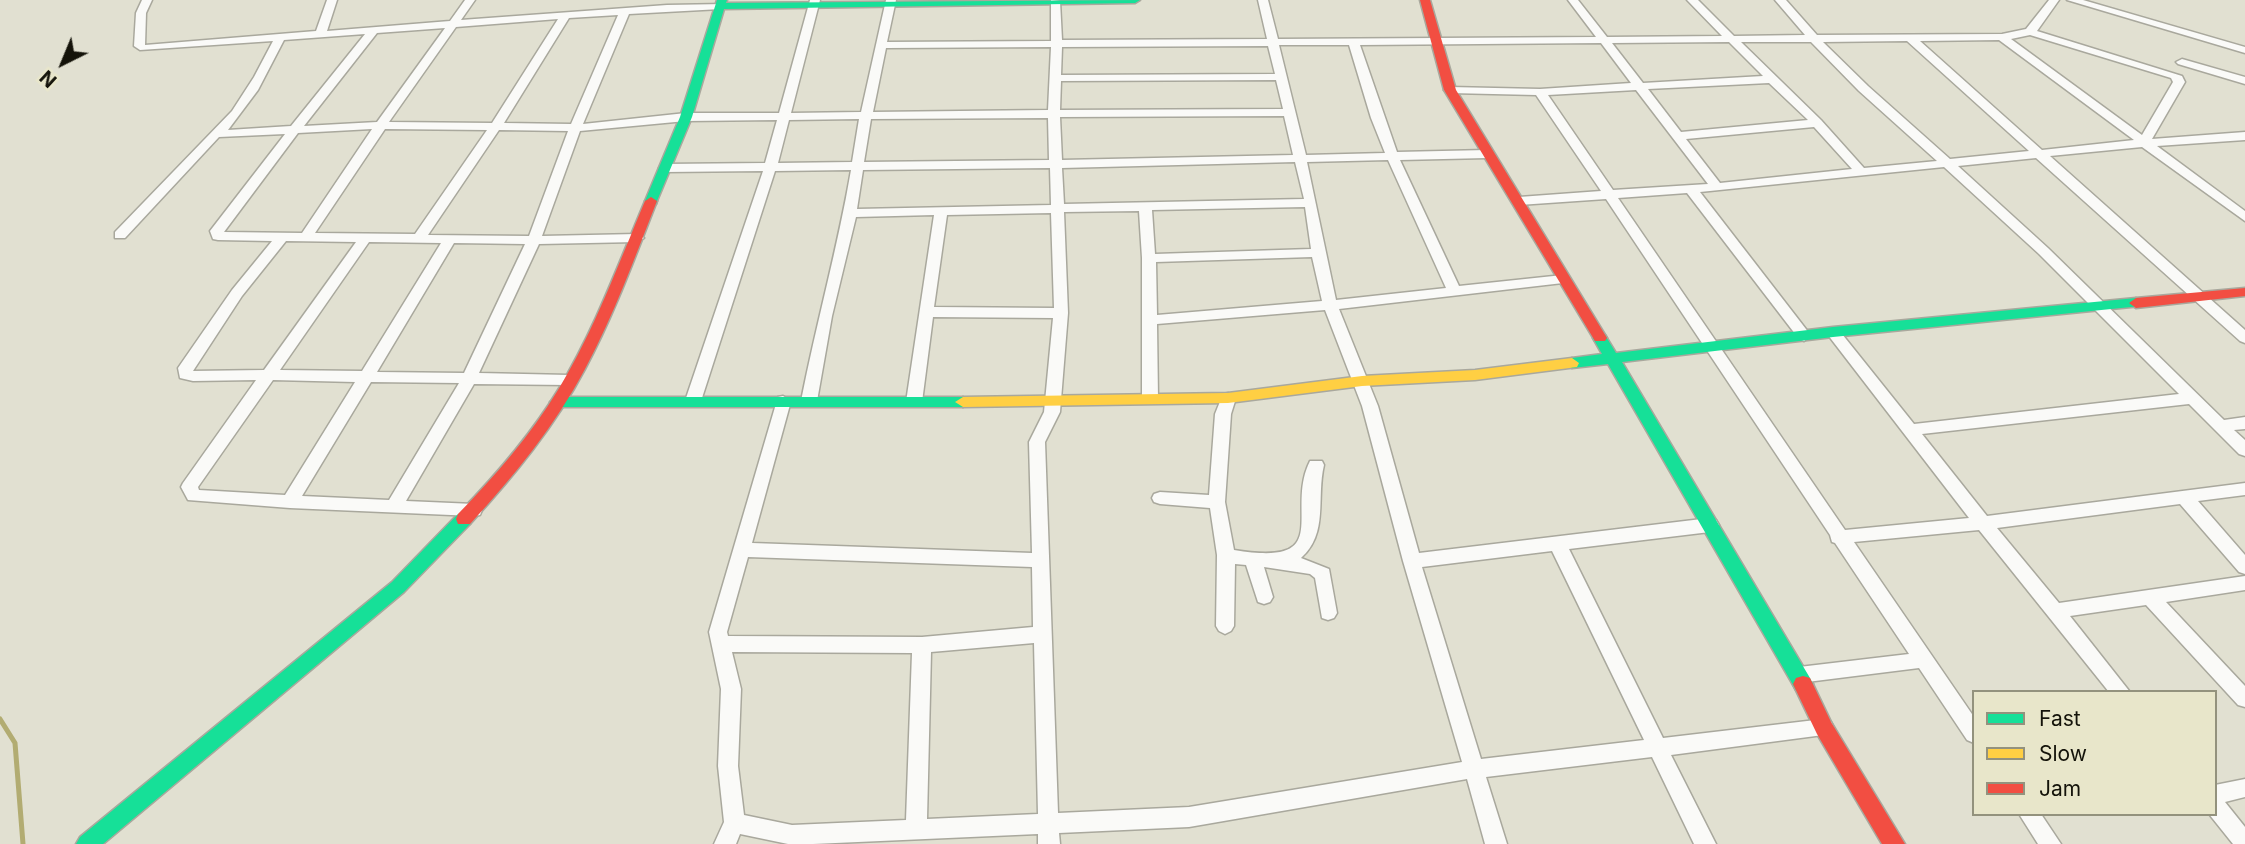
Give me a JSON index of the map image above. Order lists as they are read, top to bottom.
{
  "legend": ["Fast", "Slow", "Jam"],
  "north": "bottom left"
}
